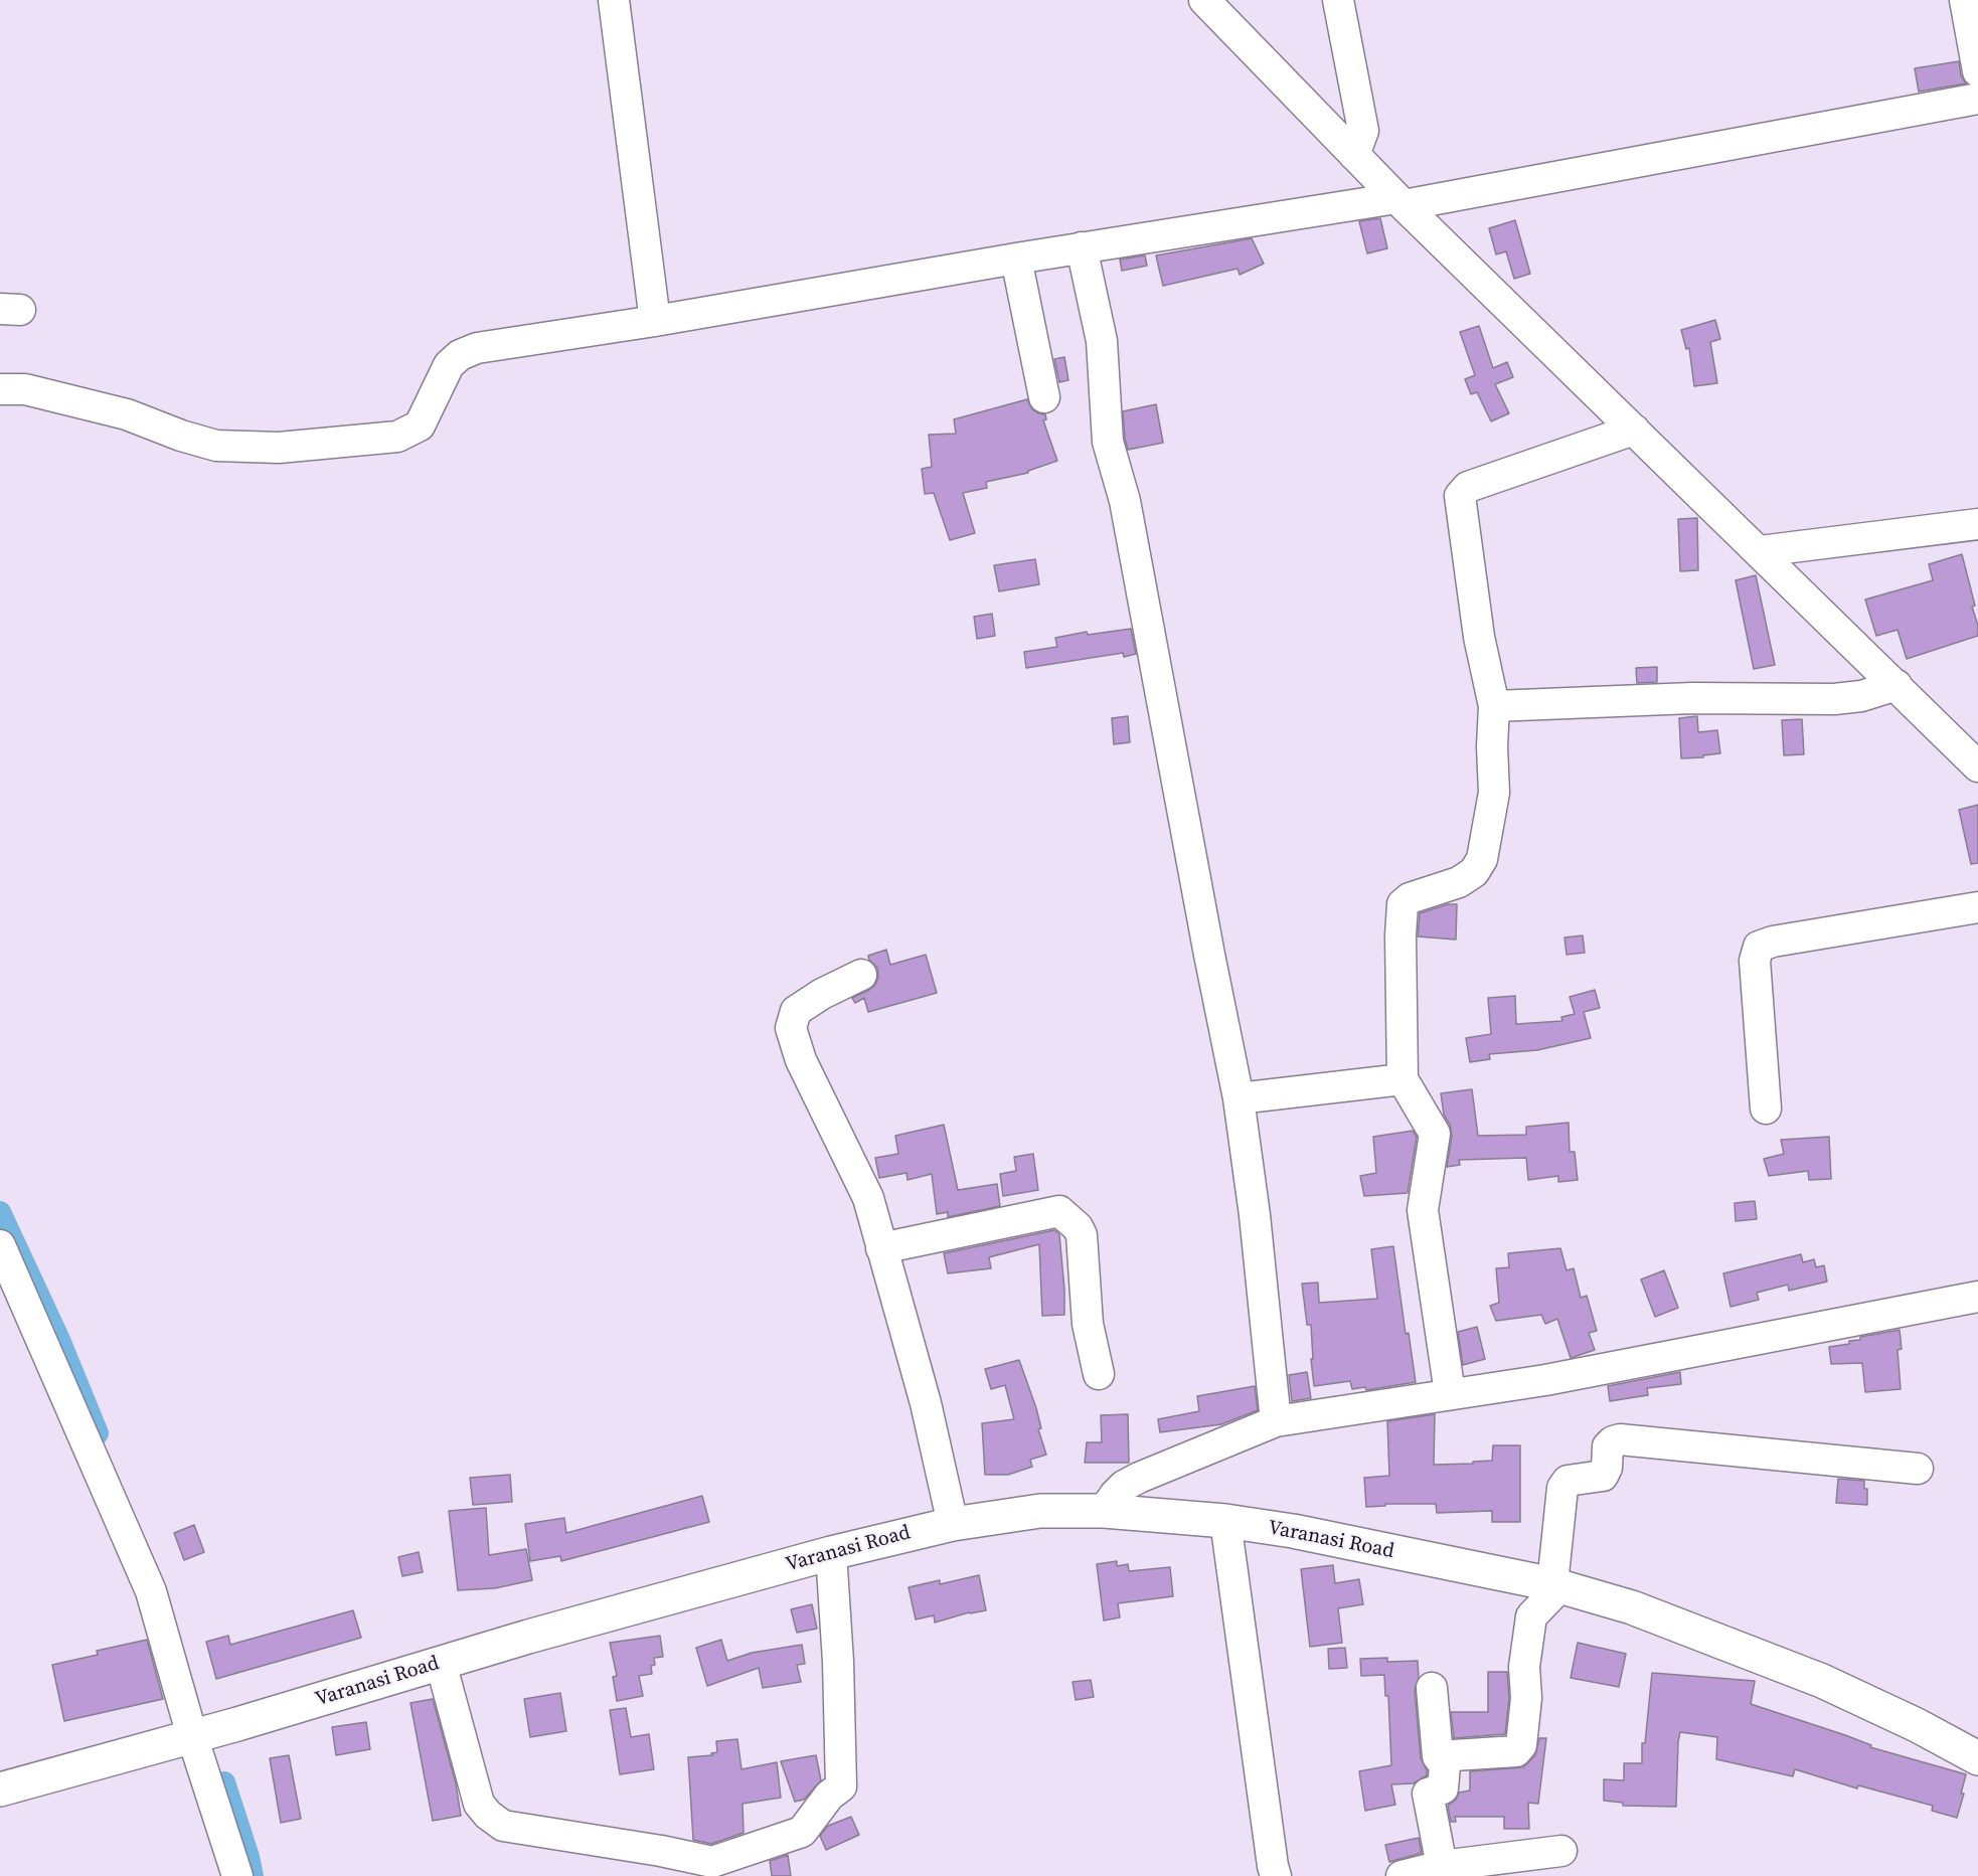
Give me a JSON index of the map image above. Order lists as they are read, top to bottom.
{
  "streets": {
    "highway": ["Varanasi Road"]
  }
}
